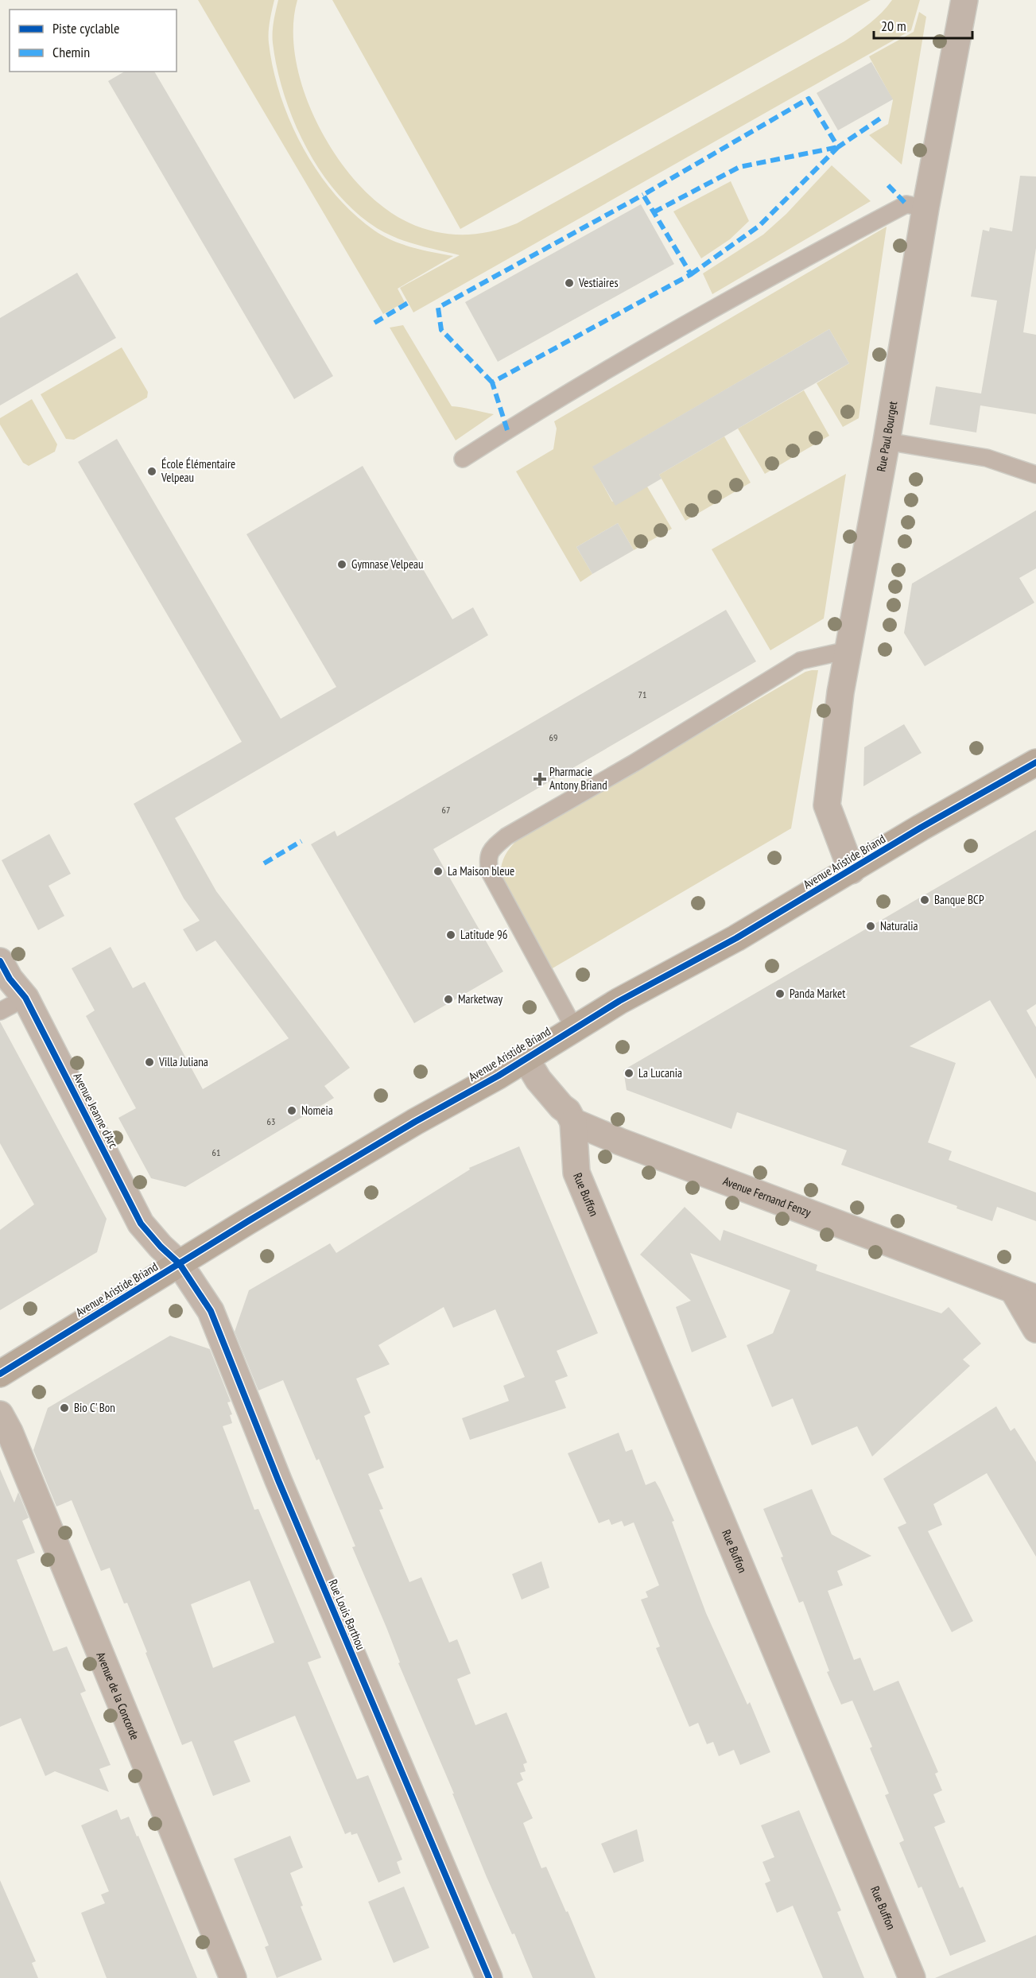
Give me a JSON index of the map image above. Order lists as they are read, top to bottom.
{
  "streets": {
    "main road": ["Avenue Aristide Briand"],
    "street": [
      "Rue Paul Bourget",
      "Avenue Jeanne d'Arc",
      "Rue Buffon",
      "Avenue Fernand Fenzy",
      "Rue Louis Barthou",
      "Avenue de la Concorde"
    ]
  },
  "crossings": [
    ["Rue Paul Bourget", "Avenue Aristide Briand"],
    ["Avenue Aristide Briand", "Avenue Jeanne d'Arc"],
    ["Avenue Aristide Briand", "Avenue Fernand Fenzy"],
    ["Avenue Aristide Briand", "Rue Louis Barthou"],
    ["Avenue Jeanne d'Arc", "Rue Louis Barthou"],
    ["Rue Buffon", "Avenue Fernand Fenzy"]
  ],
  "places": {
    "other": [
      "Vestiaires",
      "École Élémentaire Velpeau",
      "Gymnase Velpeau",
      "La Maison bleue",
      "Banque BCP",
      "Naturalia",
      "Latitude 96",
      "Panda Market",
      "Marketway",
      "Villa Juliana",
      "La Lucania",
      "Nomeia",
      "Bio C' Bon"
    ],
    "health": ["Pharmacie Antony Briand"]
  },
  "house_numbers": [
    "71",
    "69",
    "67",
    "63",
    "61"
  ],
  "legend": ["Piste cyclable", "Chemin"],
  "scale_bar": "20 m"
}
